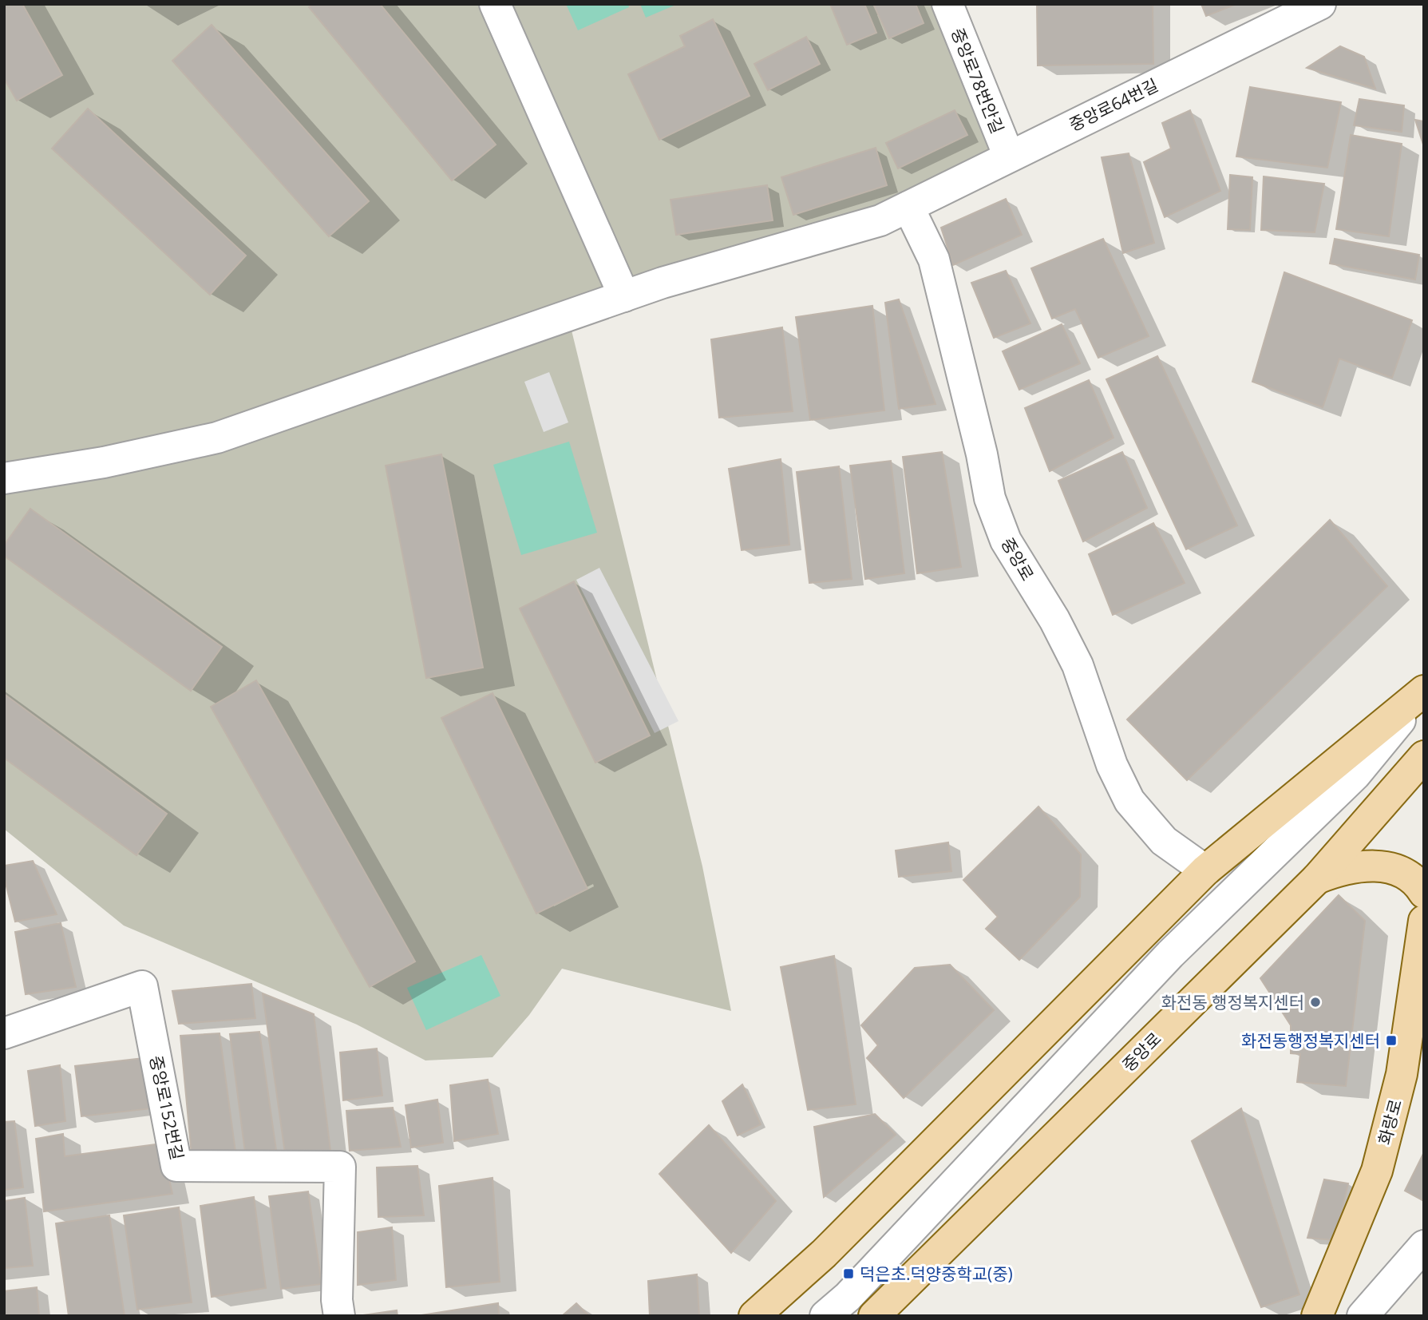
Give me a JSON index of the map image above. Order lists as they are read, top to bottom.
{
  "streets": {
    "main road": ["중앙로", "화랑로"],
    "street": ["중앙로78번안길", "중앙로64번길", "중앙로152번길"]
  },
  "crossings": [
    ["중앙로78번안길", "중앙로64번길"],
    ["중앙로64번길", "중앙로"]
  ],
  "places": {
    "other": ["화전동 행정복지센터"],
    "transit": ["화전동행정복지센터", "덕은초.덕양중학교(중)"]
  }
}
